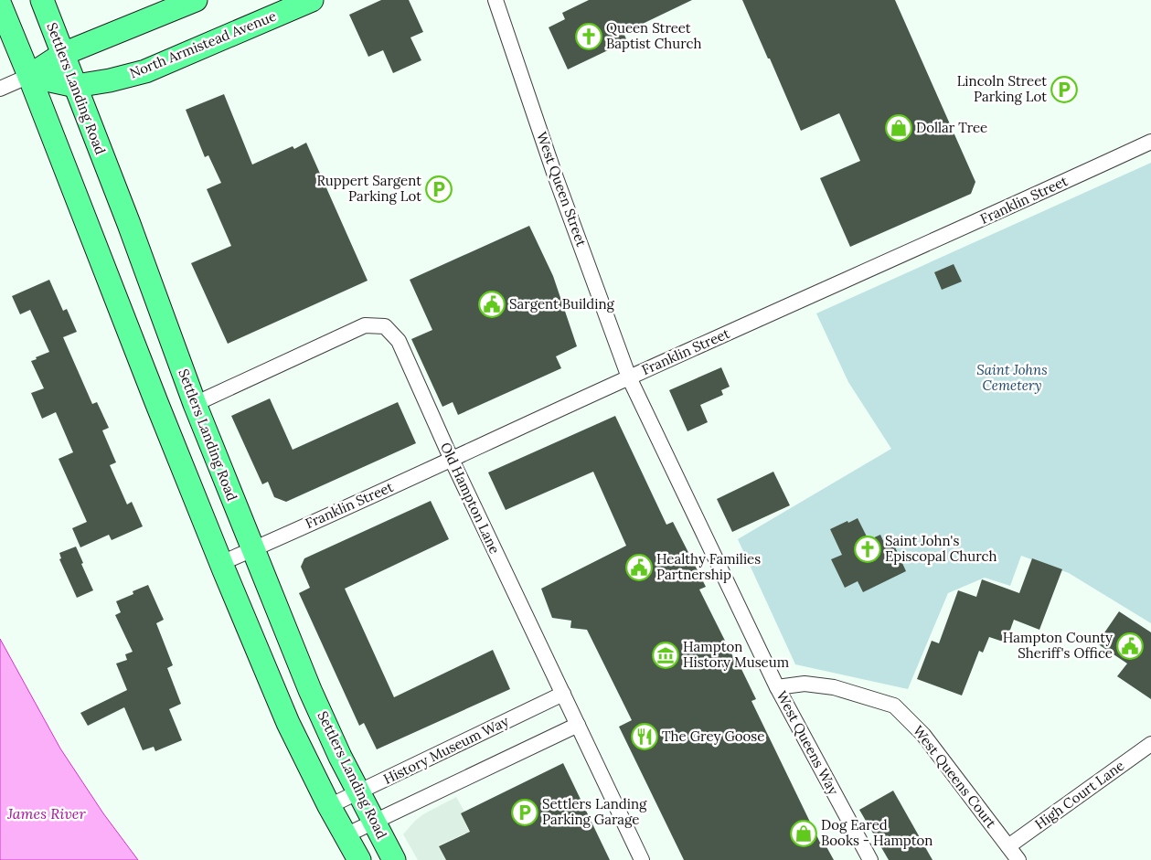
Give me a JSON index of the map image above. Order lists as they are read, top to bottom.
{
  "streets": {
    "main road": ["North Armistead Avenue", "Settlers Landing Road"],
    "street": [
      "West Queen Street",
      "Franklin Street",
      "Old Hampton Lane",
      "West Queens Way",
      "History Museum Way",
      "West Queens Court",
      "High Court Lane"
    ]
  },
  "crossings": [
    ["North Armistead Avenue", "Settlers Landing Road"],
    ["Settlers Landing Road", "Franklin Street"],
    ["Settlers Landing Road", "Old Hampton Lane"],
    ["Settlers Landing Road", "History Museum Way"],
    ["West Queen Street", "Franklin Street"],
    ["West Queen Street", "West Queens Way"],
    ["Franklin Street", "Old Hampton Lane"],
    ["Franklin Street", "West Queens Way"],
    ["Old Hampton Lane", "History Museum Way"],
    ["West Queens Way", "West Queens Court"],
    ["West Queens Court", "High Court Lane"]
  ],
  "water": ["James River"],
  "parks": ["Saint Johns Cemetery"],
  "places": {
    "church": ["Queen Street Baptist Church", "Saint John's Episcopal Church"],
    "parking": ["Lincoln Street Parking Lot", "Ruppert Sargent Parking Lot", "Settlers Landing Parking Garage"],
    "shop": ["Dollar Tree", "Dog Eared Books - Hampton"],
    "public building": ["Sargent Building", "Healthy Families Partnership", "Hampton County Sheriff's Office"],
    "museum": ["Hampton History Museum"],
    "restaurant": ["The Grey Goose"]
  }
}
